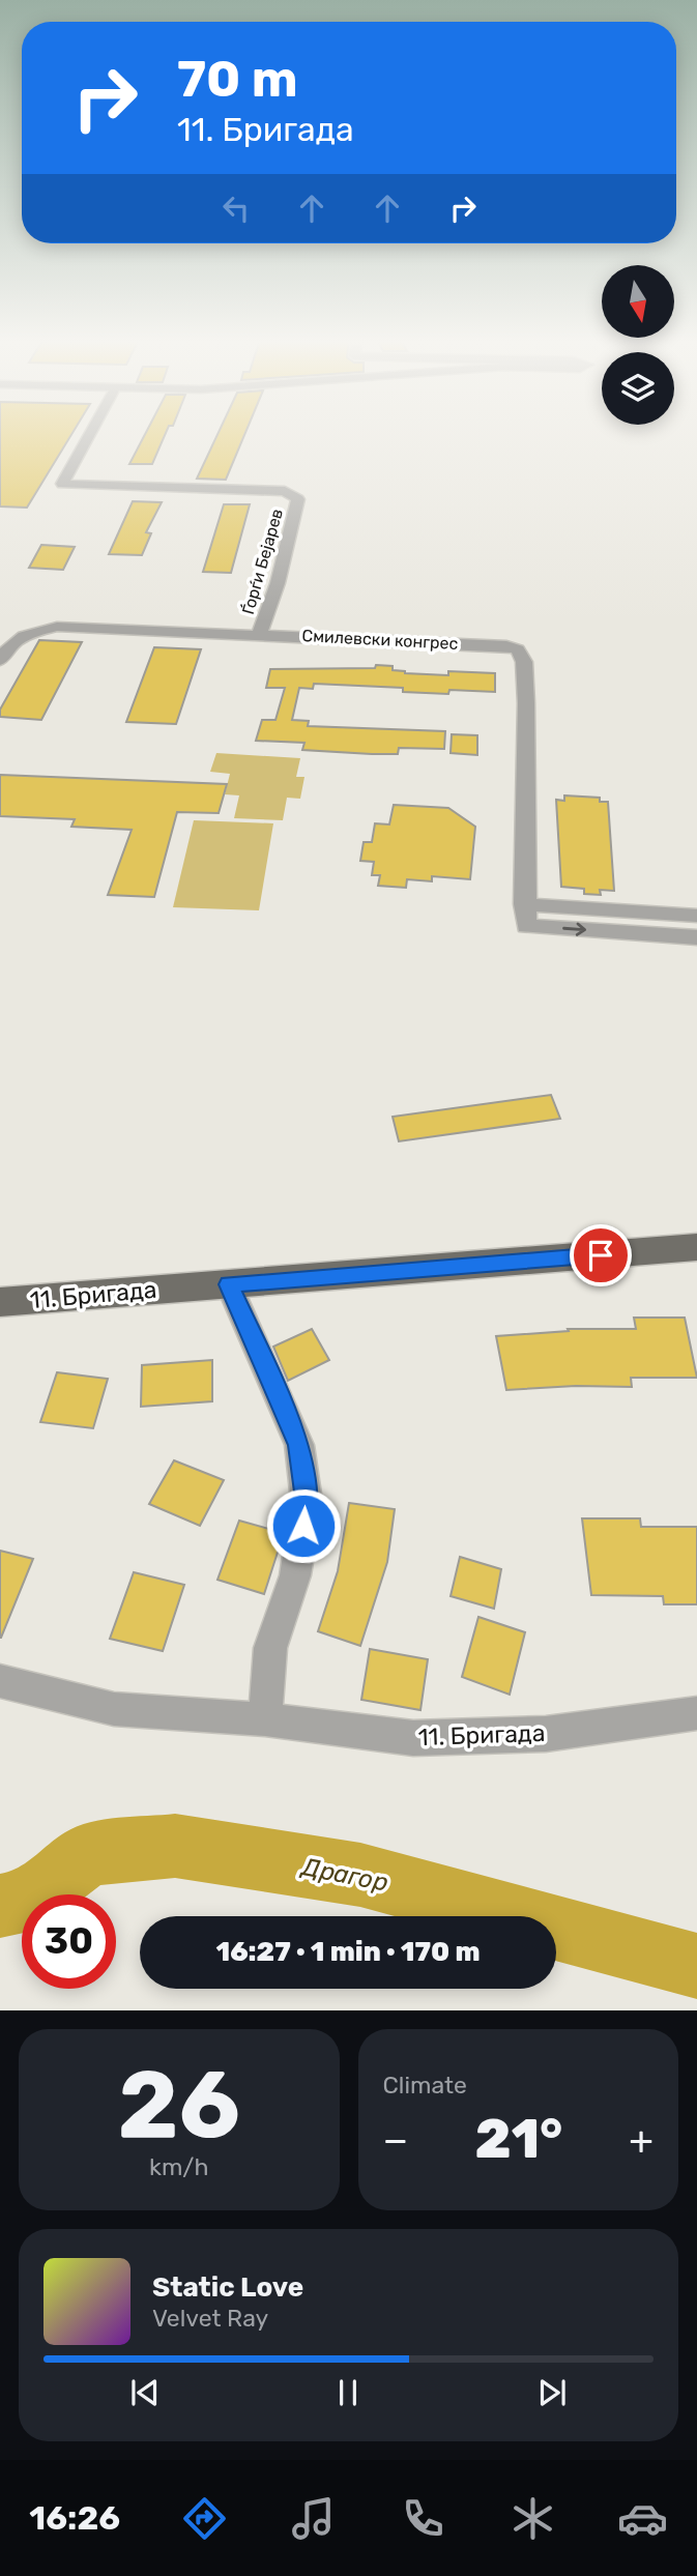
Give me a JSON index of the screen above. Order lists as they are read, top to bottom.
{
  "streets": {
    "main road": ["11. Бригада"],
    "street": ["Ѓорѓи Бејарев", "Смилевски конгрес"]
  },
  "crossings": [
    ["Ѓорѓи Бејарев", "Смилевски конгрес"]
  ],
  "water": ["Драгор"],
  "north": "bottom",
  "page": {
    "turn": ["70 m", "11. Бригада"],
    "limit": "30",
    "trip": "16:27 · 1 min · 170 m",
    "tile": [
      ["26", "km/h"],
      "Climate"
    ],
    "heat": ["−", "21°", "+"],
    "song": ["Static Love", "Velvet Ray"],
    "tabs": "16:26"
  }
}
